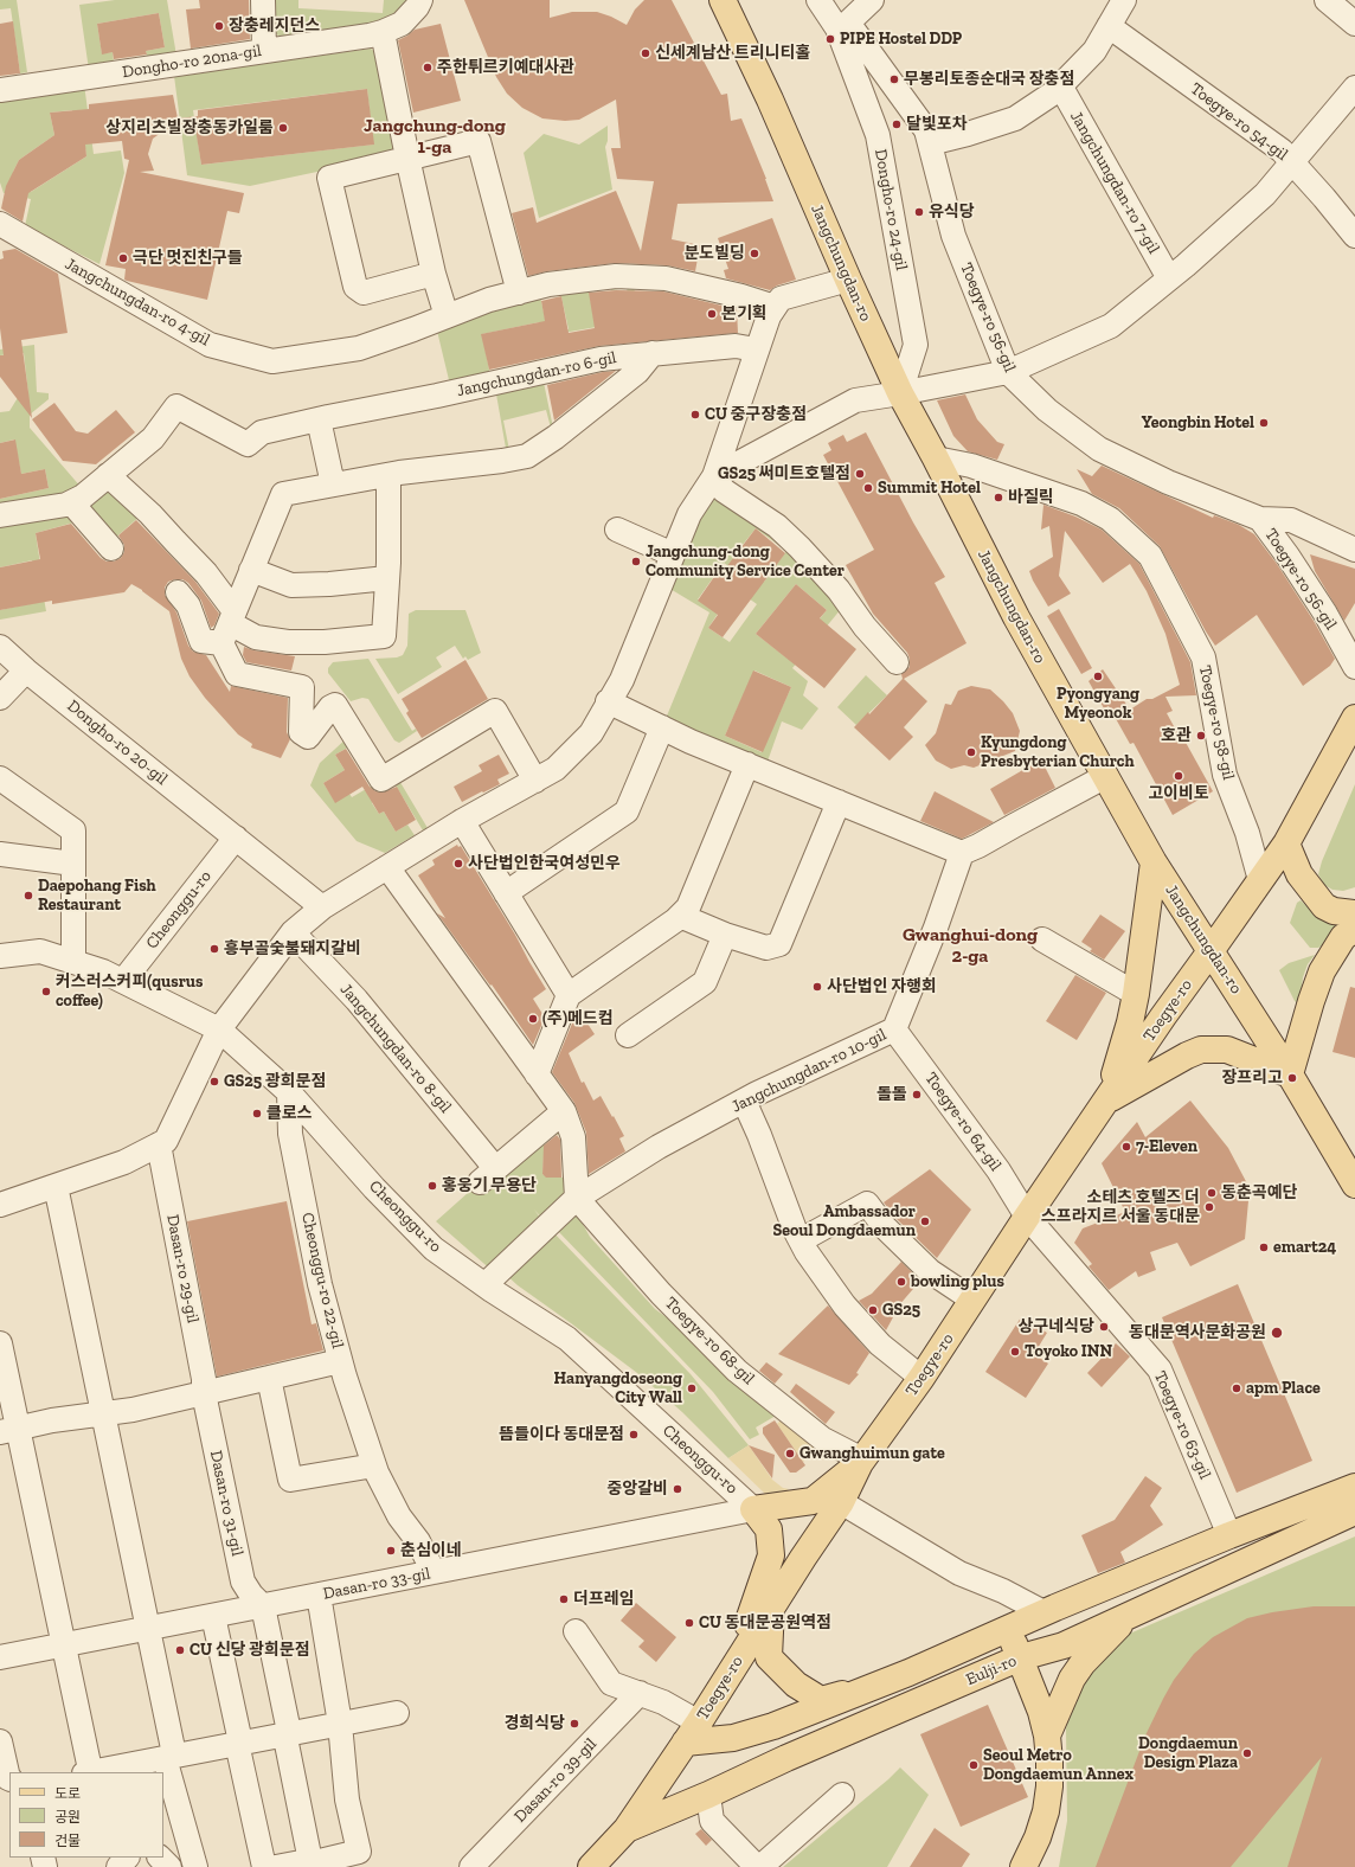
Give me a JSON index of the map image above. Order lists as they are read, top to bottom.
{
  "streets": {
    "main road": ["Jangchungdan-ro", "Toegye-ro", "Eulji-ro"],
    "street": [
      "Dongho-ro 20na-gil",
      "Toegye-ro 54-gil",
      "Jangchungdan-ro 7-gil",
      "Dongho-ro 24-gil",
      "Jangchungdan-ro 4-gil",
      "Toegye-ro 56-gil",
      "Jangchungdan-ro 6-gil",
      "Toegye-ro 58-gil",
      "Dongho-ro 20-gil",
      "Cheonggu-ro",
      "Jangchungdan-ro 8-gil",
      "Jangchungdan-ro 10-gil",
      "Toegye-ro 64-gil",
      "Dasan-ro 29-gil",
      "Cheonggu-ro 22-gil",
      "Toegye-ro 68-gil",
      "Toegye-ro 63-gil",
      "Dasan-ro 31-gil",
      "Dasan-ro 33-gil",
      "Dasan-ro 39-gil"
    ]
  },
  "crossings": [
    ["Dongho-ro 24-gil", "Jangchungdan-ro"],
    ["Dongho-ro 24-gil", "Toegye-ro 56-gil"],
    ["Jangchungdan-ro", "Toegye-ro 58-gil"],
    ["Jangchungdan-ro", "Toegye-ro"],
    ["Toegye-ro 58-gil", "Toegye-ro"],
    ["Dongho-ro 20-gil", "Cheonggu-ro"],
    ["Cheonggu-ro", "Jangchungdan-ro 10-gil"],
    ["Cheonggu-ro", "Cheonggu-ro 22-gil"],
    ["Cheonggu-ro", "Dasan-ro 33-gil"],
    ["Toegye-ro", "Toegye-ro 64-gil"],
    ["Toegye-ro", "Toegye-ro 68-gil"],
    ["Toegye-ro", "Toegye-ro 63-gil"],
    ["Toegye-ro", "Eulji-ro"],
    ["Jangchungdan-ro 10-gil", "Toegye-ro 64-gil"],
    ["Jangchungdan-ro 10-gil", "Toegye-ro 68-gil"],
    ["Toegye-ro 64-gil", "Toegye-ro 63-gil"],
    ["Dasan-ro 29-gil", "Dasan-ro 31-gil"],
    ["Cheonggu-ro 22-gil", "Dasan-ro 33-gil"],
    ["Toegye-ro 63-gil", "Eulji-ro"],
    ["Dasan-ro 31-gil", "Dasan-ro 33-gil"]
  ],
  "districts": ["Jangchung-dong 1-ga", "Gwanghui-dong 2-ga"],
  "places": [
    "장충레지던스",
    "PIPE Hostel DDP",
    "신세계남산 트리니티홀",
    "주한튀르키예대사관",
    "무봉리토종순대국 장충점",
    "달빛포차",
    "상지리츠빌장충동카일룸",
    "유식당",
    "분도빌딩",
    "극단 멋진친구들",
    "본기획",
    "CU 중구장충점",
    "Yeongbin Hotel",
    "GS25 써미트호텔점",
    "Summit Hotel",
    "바질릭",
    "Jangchung-dong Community Service Center",
    "Pyongyang Myeonok",
    "호관",
    "Kyungdong Presbyterian Church",
    "고이비토",
    "사단법인한국여성민우",
    "Daepohang Fish Restaurant",
    "흥부골숯불돼지갈비",
    "사단법인 자행회",
    "커스러스커피(qusrus coffee)",
    "(주)메드컴",
    "장프리고",
    "GS25 광희문점",
    "돌돌",
    "클로스",
    "7-Eleven",
    "홍웅기 무용단",
    "동춘곡예단",
    "소테츠 호텔즈 더 스프라지르 서울 동대문",
    "Ambassador Seoul Dongdaemun",
    "emart24",
    "bowling plus",
    "GS25",
    "상구네식당",
    "동대문역사문화공원",
    "Toyoko INN",
    "Hanyangdoseong City Wall",
    "apm Place",
    "뜸들이다 동대문점",
    "Gwanghuimun gate",
    "중앙갈비",
    "춘심이네",
    "더프레임",
    "CU 동대문공원역점",
    "CU 신당 광희문점",
    "경희식당",
    "Dongdaemun Design Plaza",
    "Seoul Metro Dongdaemun Annex"
  ],
  "legend": ["도로", "공원", "건물"]
}
